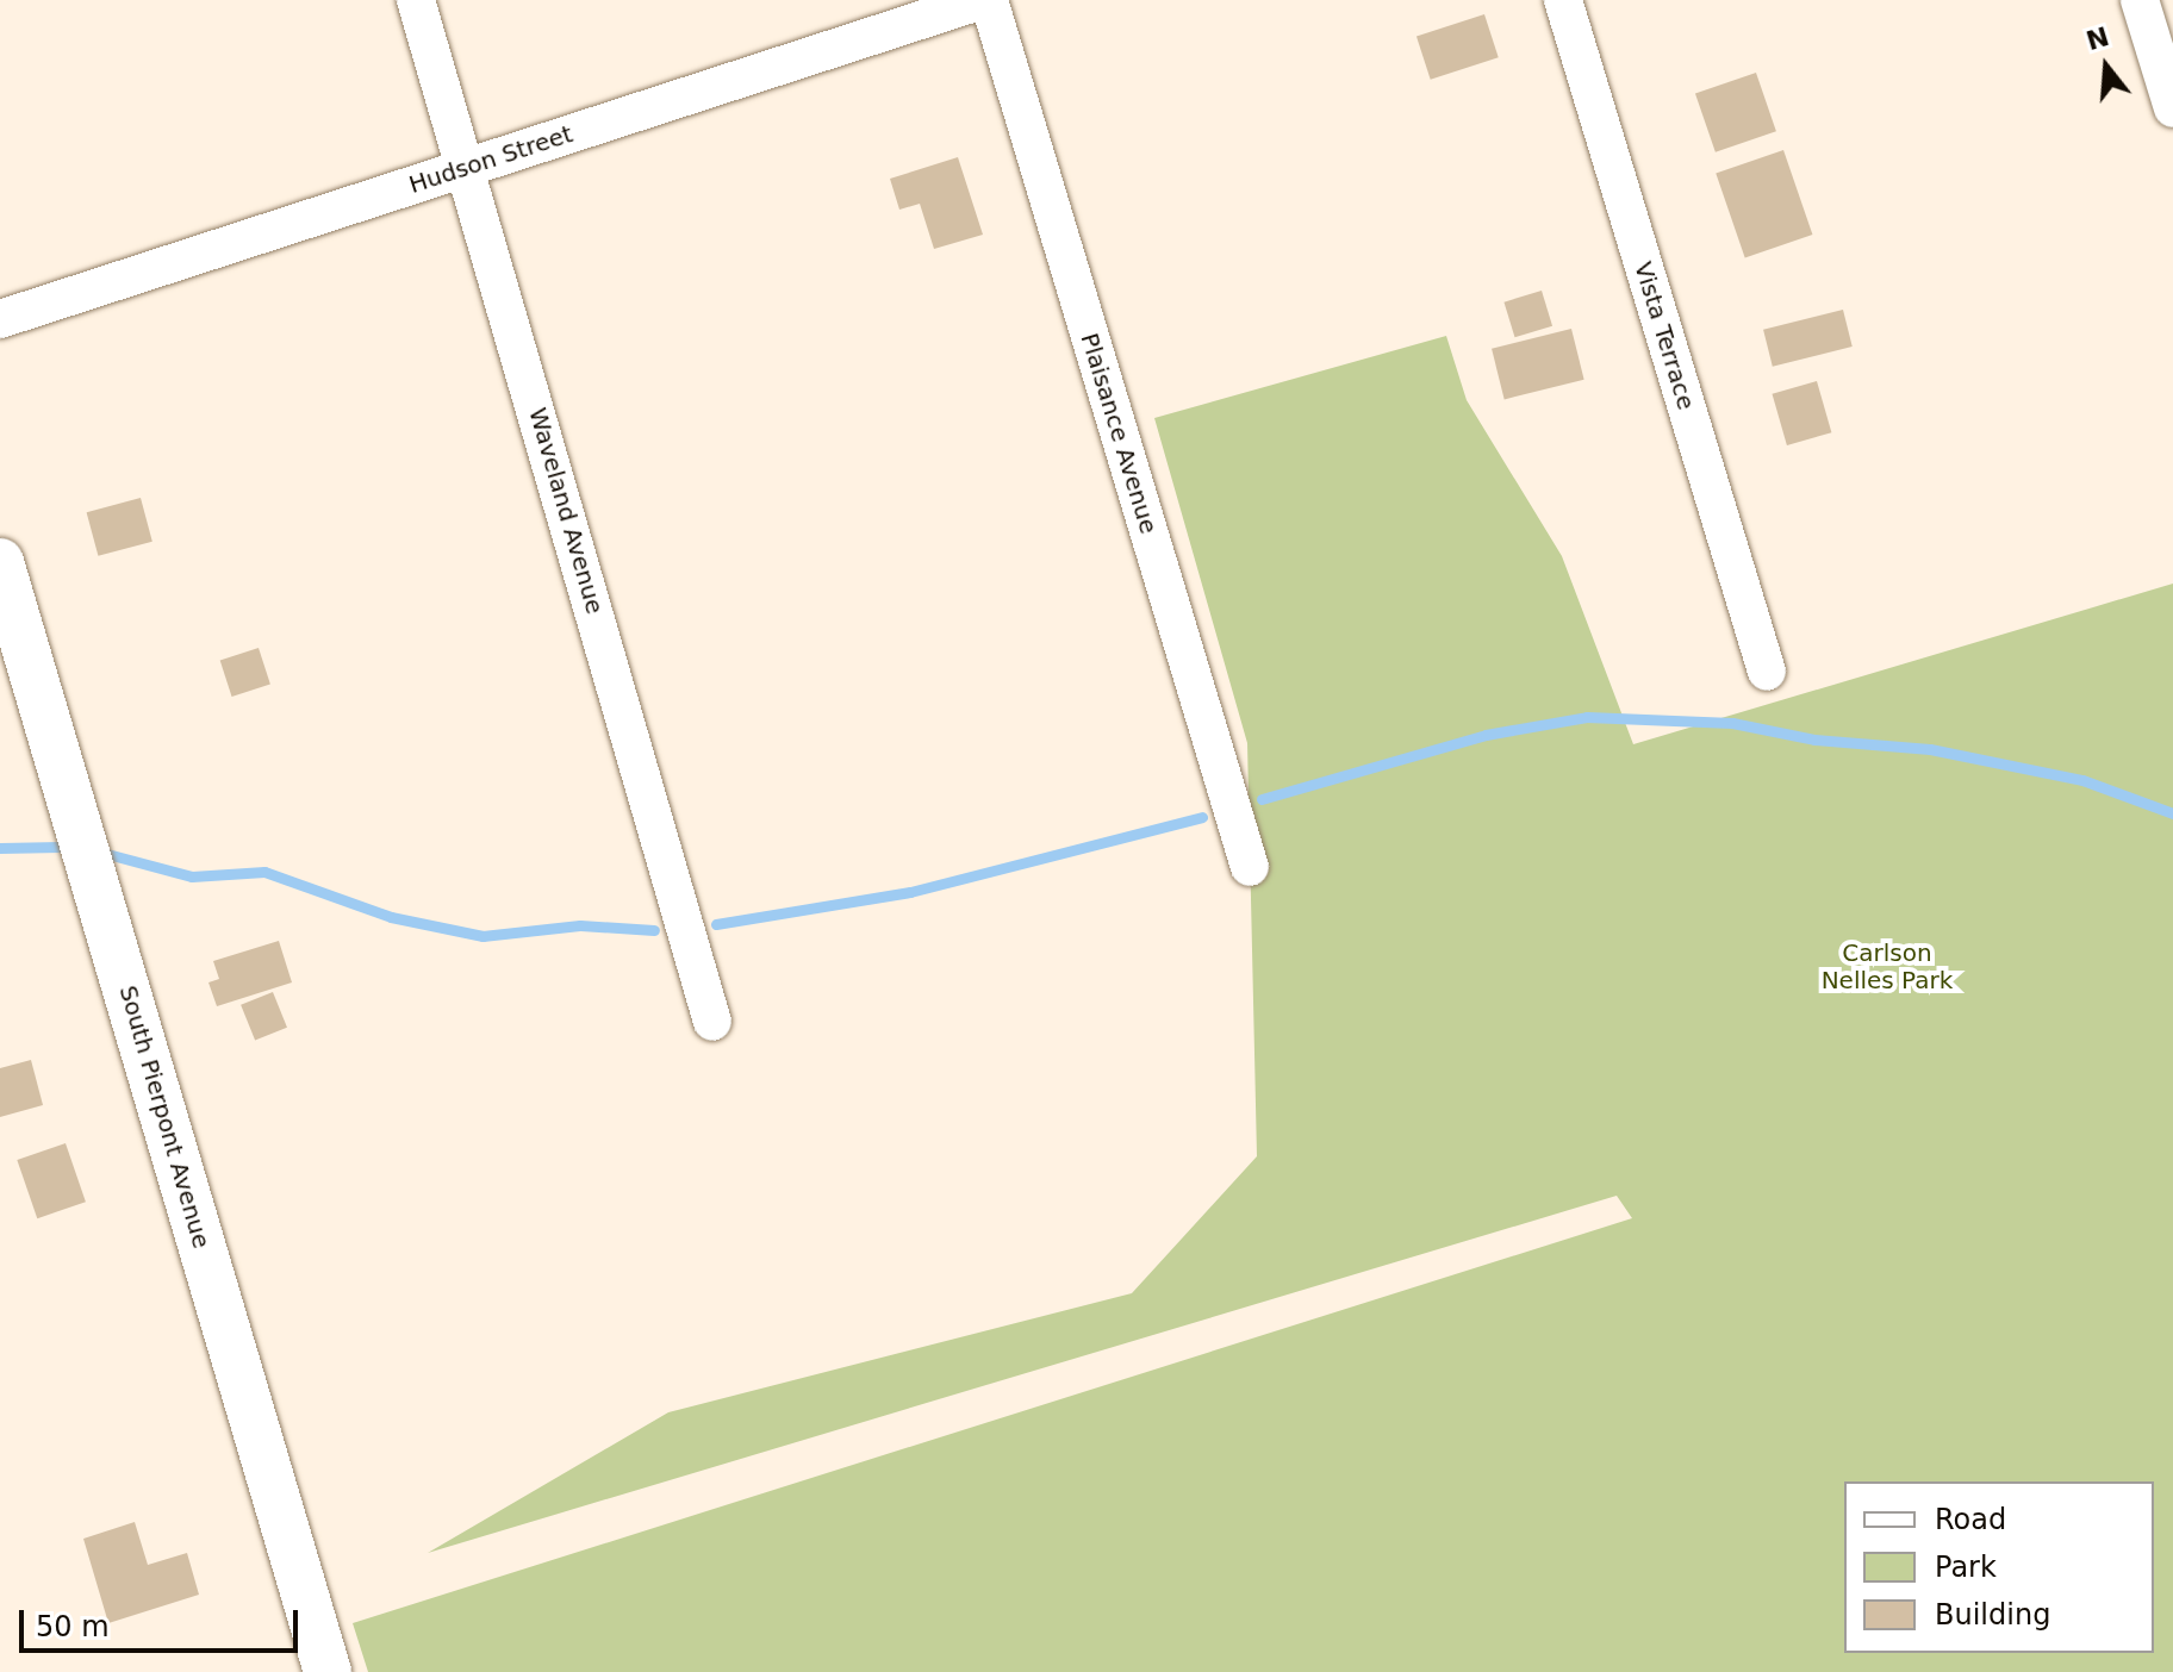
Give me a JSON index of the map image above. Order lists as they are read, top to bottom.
{
  "streets": {
    "street": [
      "Hudson Street",
      "Vista Terrace",
      "Plaisance Avenue",
      "Waveland Avenue",
      "South Pierpont Avenue"
    ]
  },
  "crossings": [
    ["Hudson Street", "Plaisance Avenue"],
    ["Hudson Street", "Waveland Avenue"]
  ],
  "parks": ["Carlson Nelles Park"],
  "legend": ["Road", "Park", "Building"],
  "scale_bar": "50 m",
  "north": "top"
}
